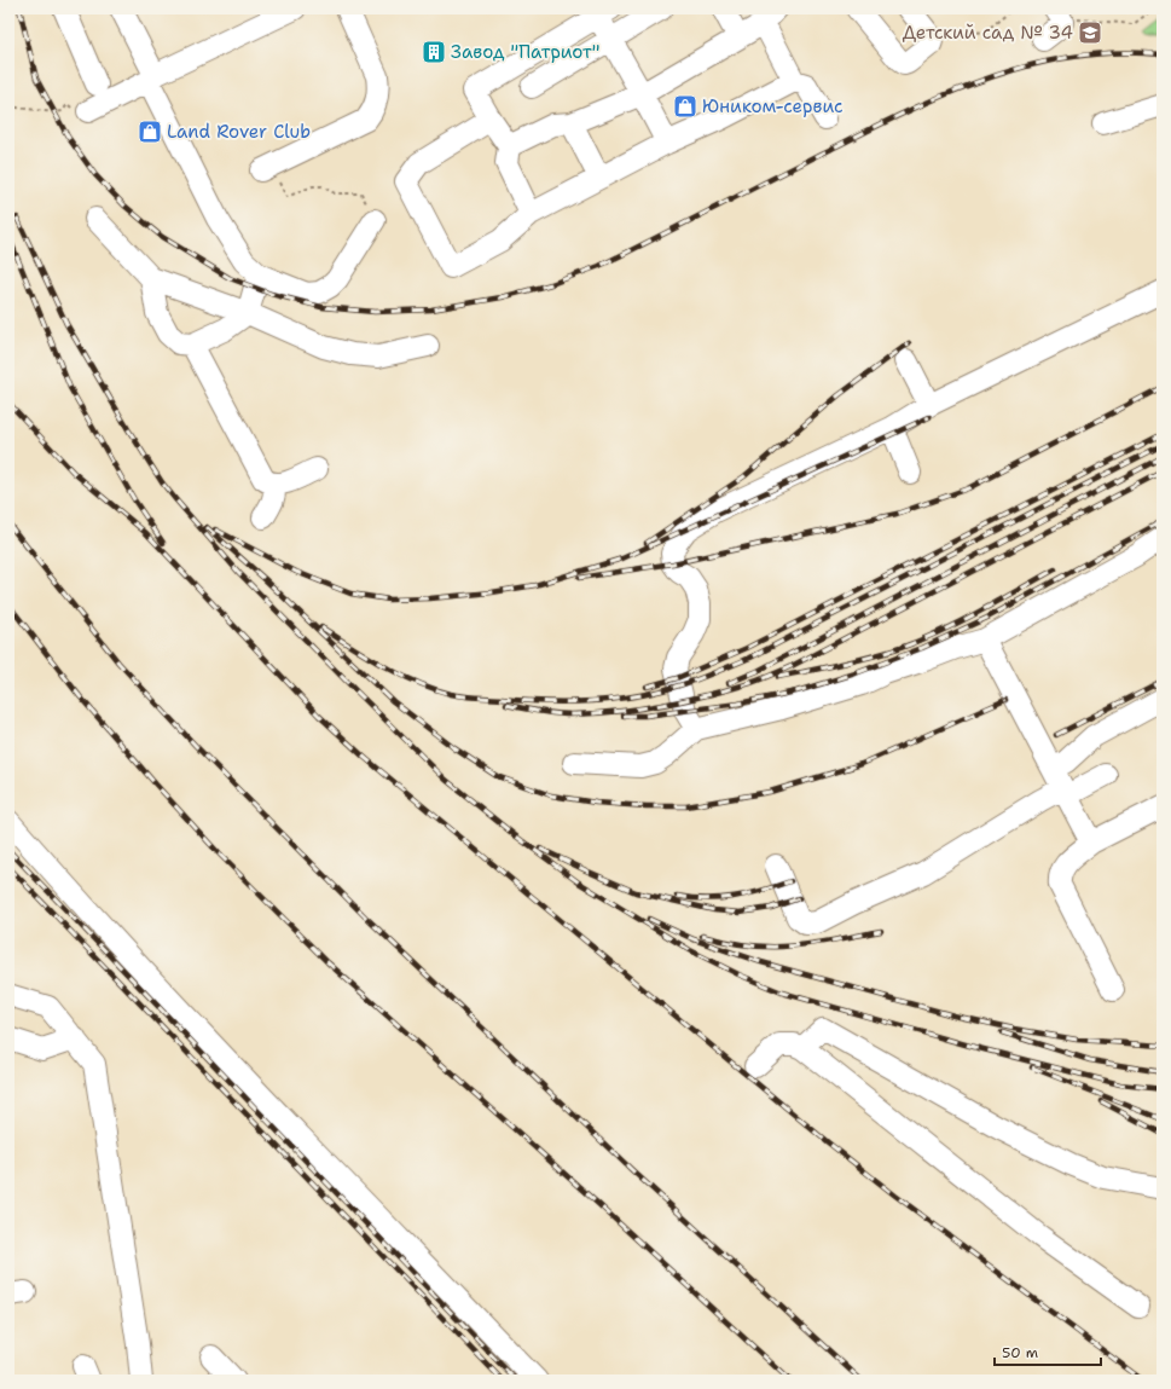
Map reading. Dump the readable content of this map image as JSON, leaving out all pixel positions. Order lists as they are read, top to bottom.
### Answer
{
  "places": {
    "school or university": ["Детский сад № 34"],
    "building": ["Завод \"Патриот\""],
    "shop": ["Юником-сервис", "Land Rover Club"]
  },
  "scale_bar": "50 m"
}
